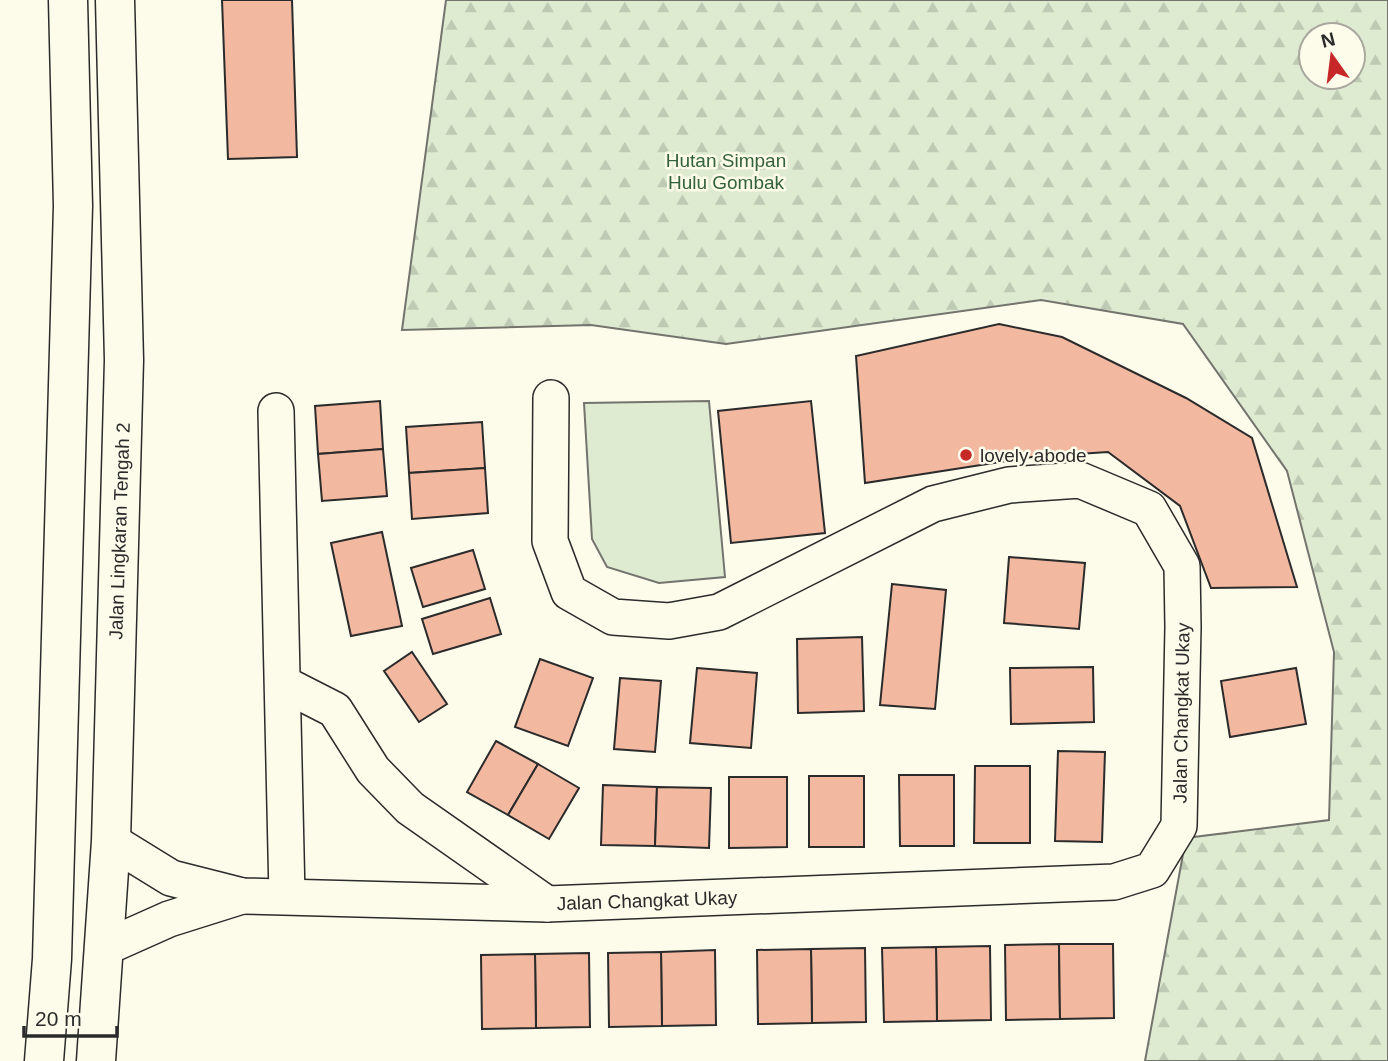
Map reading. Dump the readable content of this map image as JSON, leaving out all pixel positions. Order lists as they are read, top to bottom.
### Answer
{
  "streets": {
    "highway": ["Jalan Lingkaran Tengah 2"],
    "street": ["Jalan Changkat Ukay"]
  },
  "crossings": [
    ["Jalan Lingkaran Tengah 2", "Jalan Changkat Ukay"]
  ],
  "parks": ["Hutan Simpan Hulu Gombak"],
  "places": ["lovely abode"],
  "scale_bar": "20 m",
  "north": "top"
}
